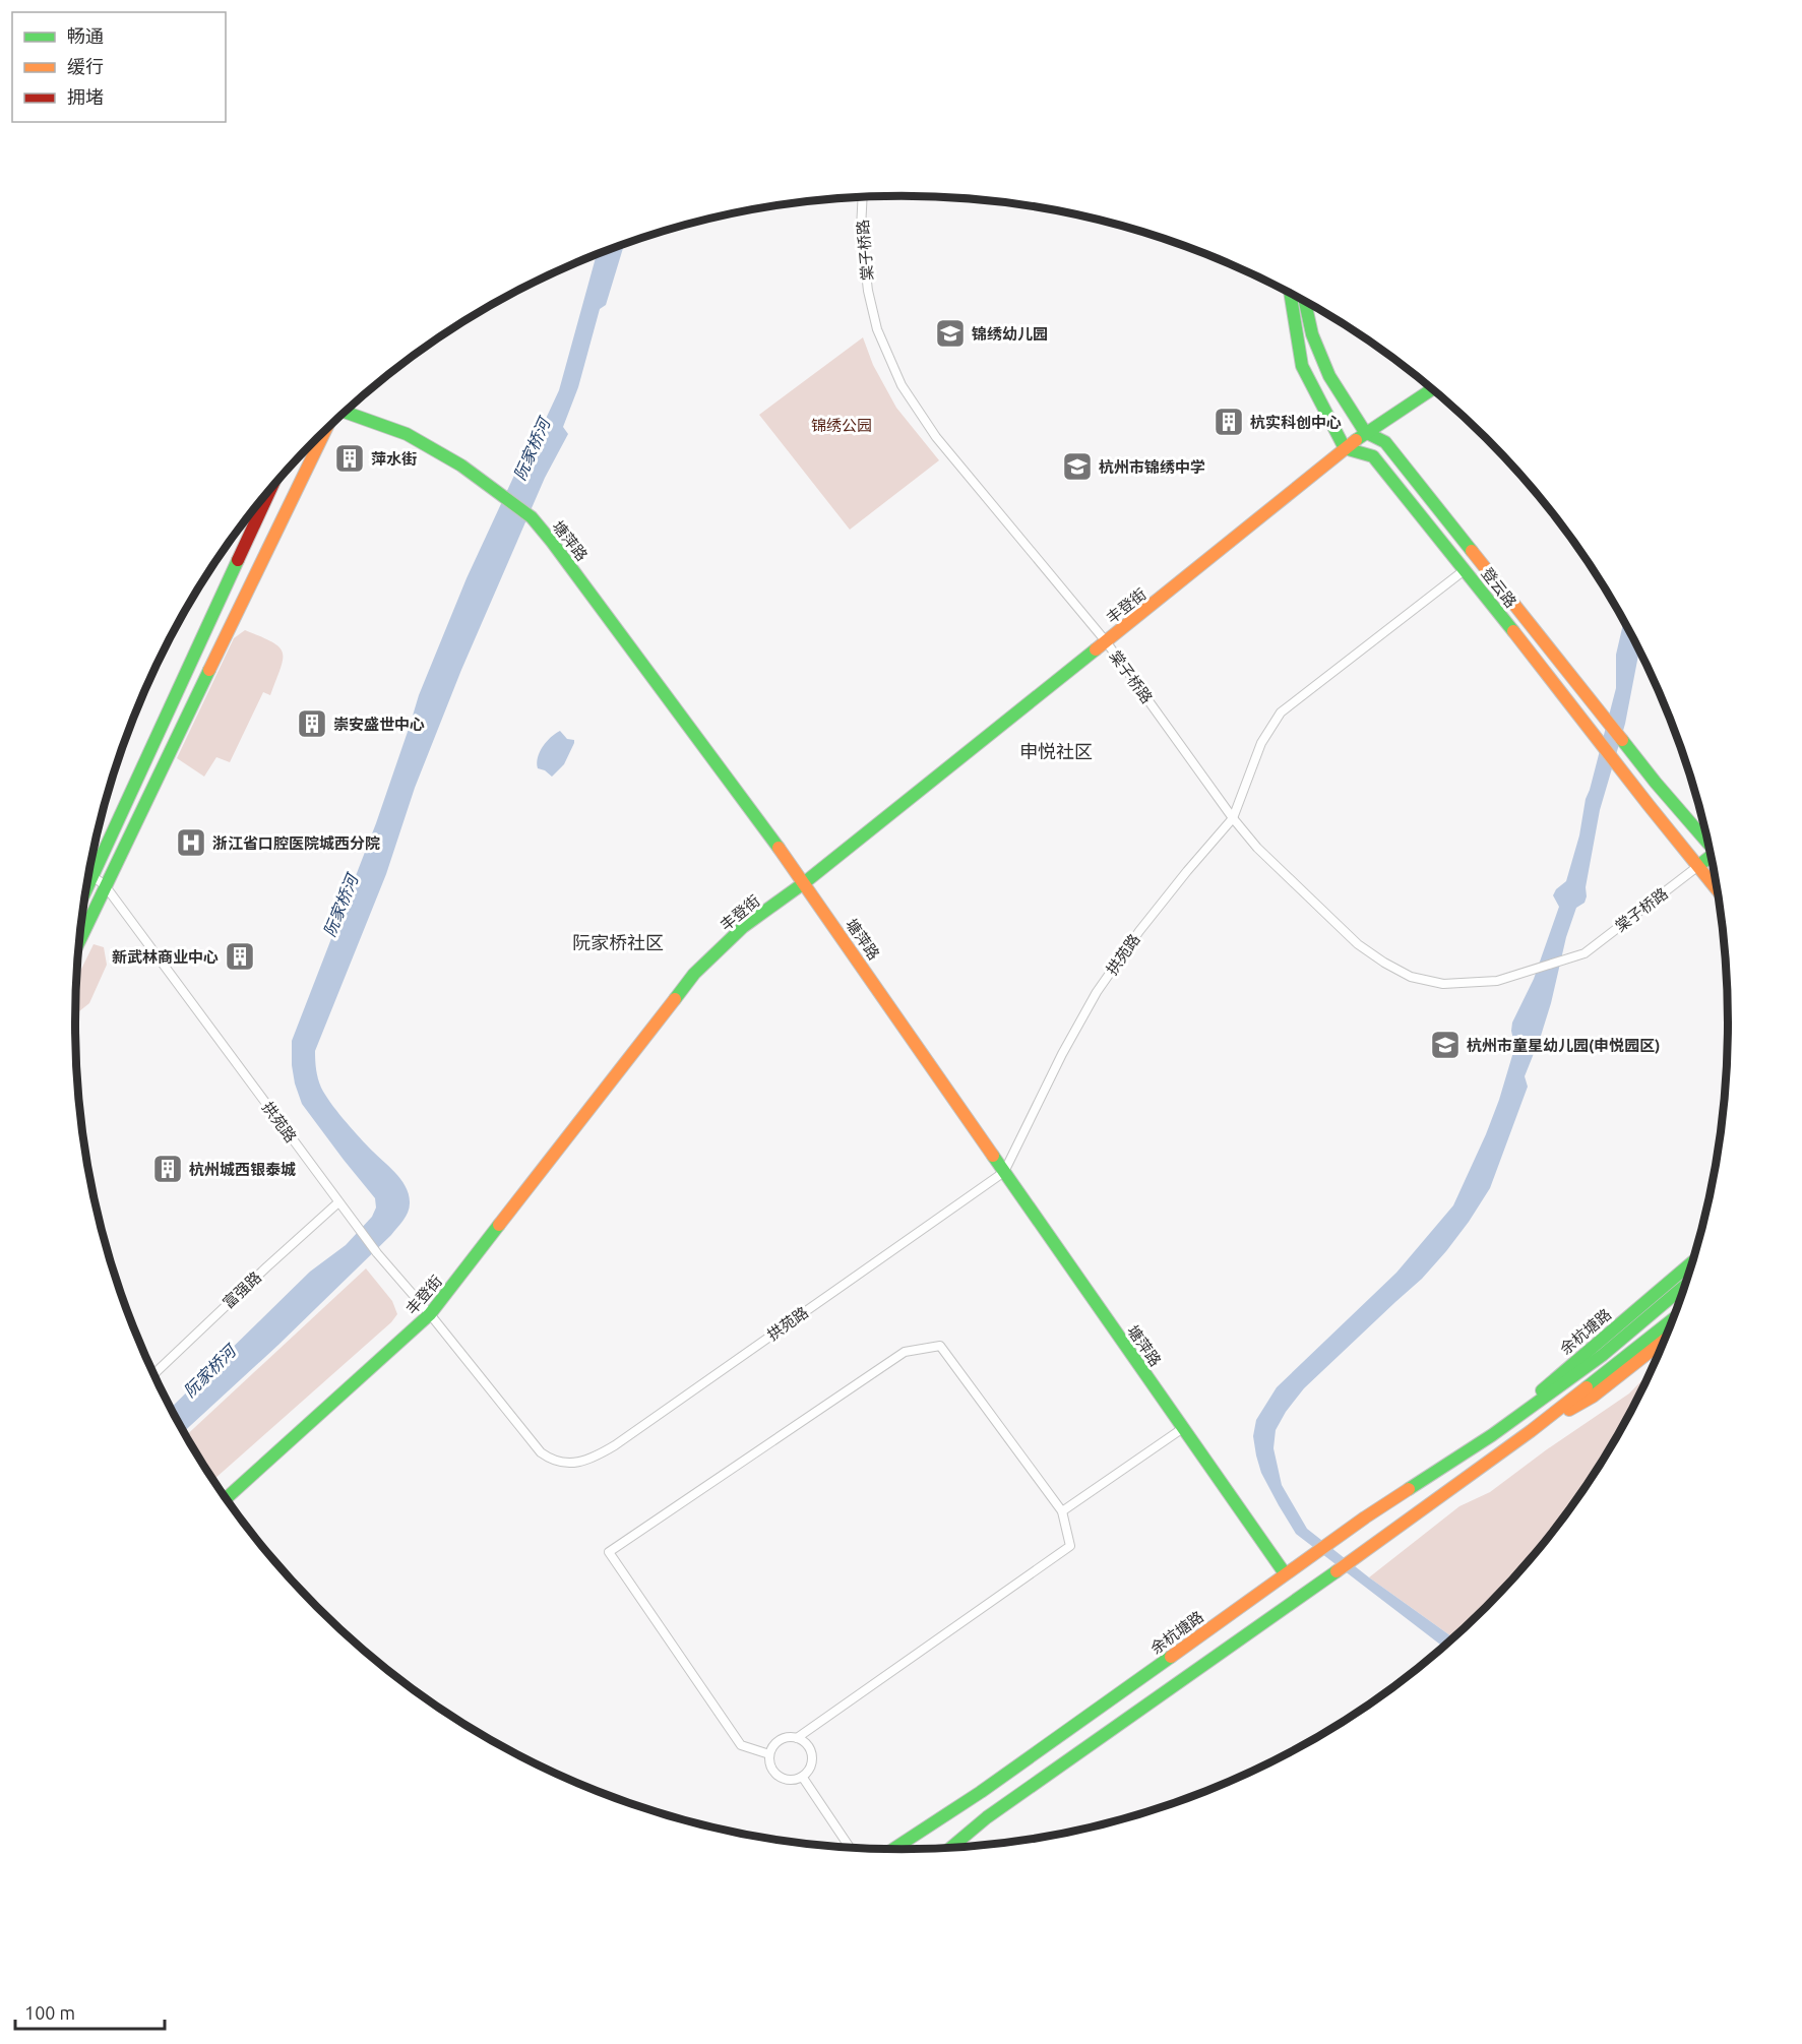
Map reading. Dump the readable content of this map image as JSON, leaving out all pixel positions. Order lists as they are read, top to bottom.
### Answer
{
  "streets": {
    "main road": [
      "塘萍路",
      "登云路",
      "丰登街",
      "余杭塘路"
    ],
    "street": ["棠子桥路", "拱苑路", "富强路"]
  },
  "crossings": [
    ["棠子桥路", "登云路"],
    ["棠子桥路", "丰登街"],
    ["棠子桥路", "拱苑路"],
    ["塘萍路", "丰登街"],
    ["塘萍路", "拱苑路"],
    ["塘萍路", "余杭塘路"],
    ["登云路", "丰登街"],
    ["登云路", "拱苑路"],
    ["丰登街", "拱苑路"],
    ["拱苑路", "富强路"]
  ],
  "districts": ["申悦社区", "阮家桥社区"],
  "water": ["阮家桥河"],
  "parks": ["锦绣公园"],
  "places": {
    "school or university": ["锦绣幼儿园", "杭州市锦绣中学", "杭州市童星幼儿园(申悦园区)"],
    "building": [
      "杭实科创中心",
      "萍水街",
      "崇安盛世中心",
      "新武林商业中心",
      "杭州城西银泰城"
    ],
    "hospital": ["浙江省口腔医院城西分院"]
  },
  "legend": ["畅通", "缓行", "拥堵"],
  "scale_bar": "100 m"
}
